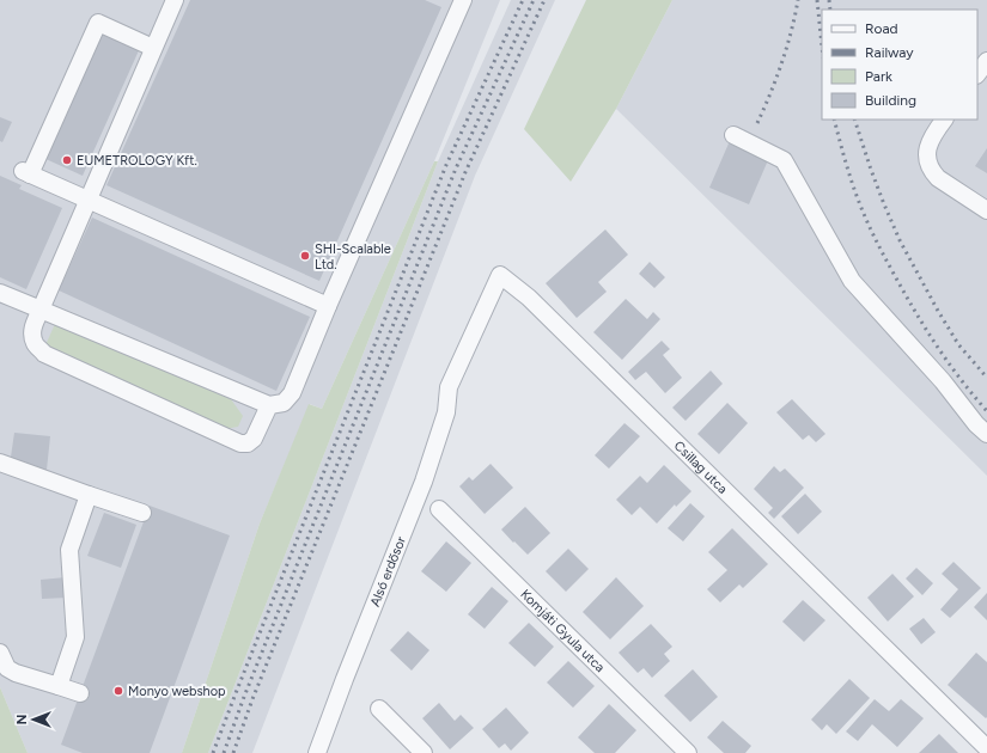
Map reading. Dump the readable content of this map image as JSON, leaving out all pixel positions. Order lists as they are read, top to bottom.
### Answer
{
  "streets": {
    "street": ["Csillag utca", "Alsó erdősor", "Komjáti Gyula utca"]
  },
  "crossings": [
    ["Csillag utca", "Alsó erdősor"]
  ],
  "places": ["EUMETROLOGY Kft.", "SHI-Scalable Ltd.", "Monyo webshop"],
  "legend": [
    "Road",
    "Railway",
    "Park",
    "Building"
  ],
  "north": "left"
}
